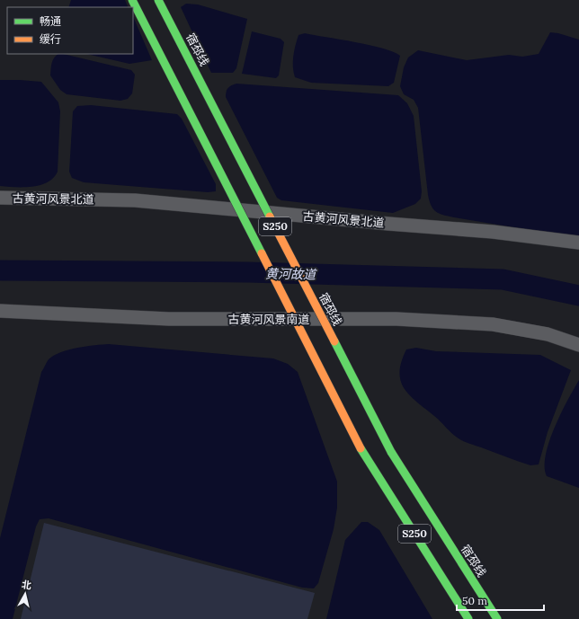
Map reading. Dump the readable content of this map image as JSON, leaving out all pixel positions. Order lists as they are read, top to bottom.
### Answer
{
  "streets": {
    "main road": ["宿邳线", "S250"],
    "street": ["古黄河风景北道", "古黄河风景南道"]
  },
  "water": ["黄河故道"],
  "legend": ["畅通", "缓行"],
  "scale_bar": "50 m",
  "north": "top"
}
